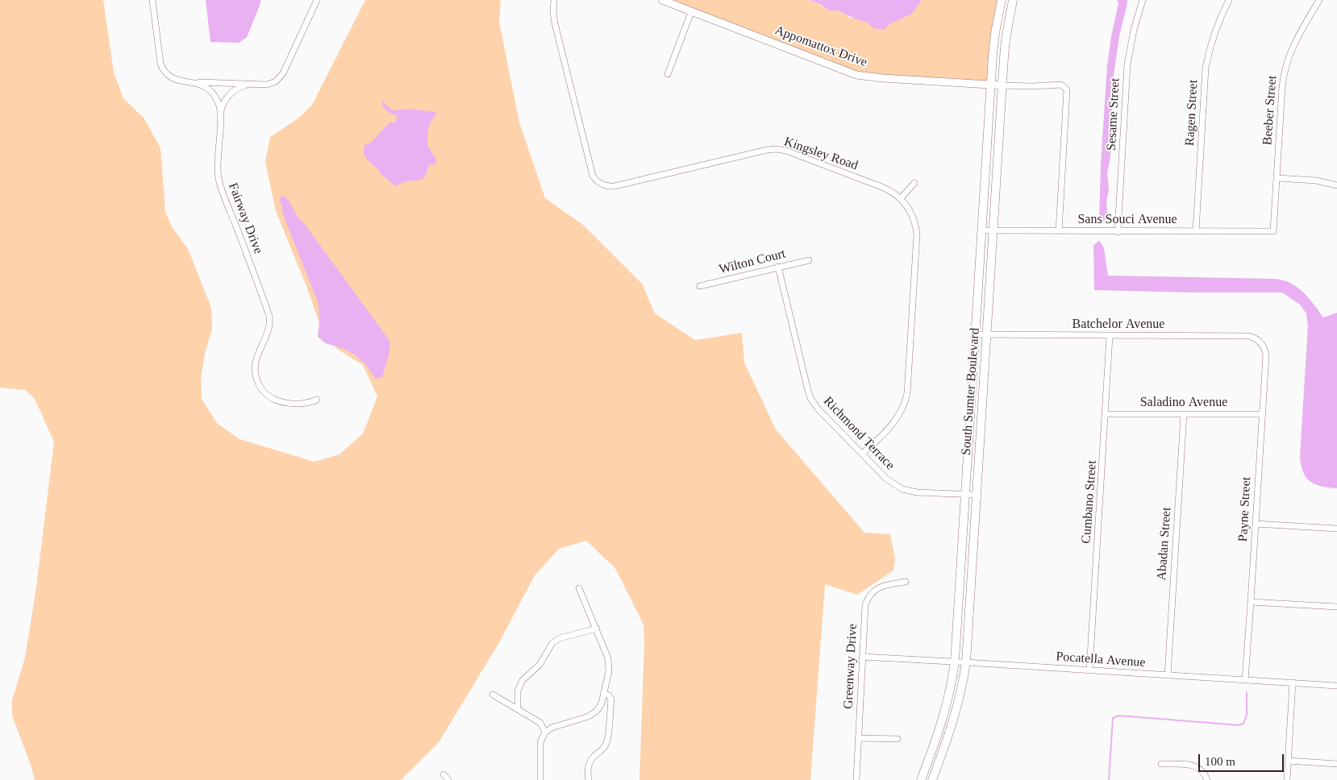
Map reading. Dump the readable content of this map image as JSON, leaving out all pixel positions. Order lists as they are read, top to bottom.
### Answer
{
  "streets": {
    "main road": ["South Sumter Boulevard"],
    "street": [
      "Appomattox Drive",
      "Beeber Street",
      "Ragen Street",
      "Sesame Street",
      "Kingsley Road",
      "Fairway Drive",
      "Sans Souci Avenue",
      "Wilton Court",
      "Batchelor Avenue",
      "Saladino Avenue",
      "Richmond Terrace",
      "Cumbano Street",
      "Payne Street",
      "Abadan Street",
      "Pocatella Avenue",
      "Greenway Drive"
    ]
  },
  "crossings": [
    ["Appomattox Drive", "South Sumter Boulevard"],
    ["Beeber Street", "Sans Souci Avenue"],
    ["Ragen Street", "Sans Souci Avenue"],
    ["Sesame Street", "Sans Souci Avenue"],
    ["Kingsley Road", "Richmond Terrace"],
    ["Sans Souci Avenue", "South Sumter Boulevard"],
    ["Wilton Court", "Richmond Terrace"],
    ["Batchelor Avenue", "South Sumter Boulevard"],
    ["Batchelor Avenue", "Cumbano Street"],
    ["Batchelor Avenue", "Payne Street"],
    ["South Sumter Boulevard", "Richmond Terrace"],
    ["South Sumter Boulevard", "Pocatella Avenue"],
    ["Saladino Avenue", "Cumbano Street"],
    ["Saladino Avenue", "Payne Street"],
    ["Saladino Avenue", "Abadan Street"],
    ["Cumbano Street", "Pocatella Avenue"],
    ["Payne Street", "Pocatella Avenue"],
    ["Abadan Street", "Pocatella Avenue"],
    ["Pocatella Avenue", "Greenway Drive"]
  ],
  "scale_bar": "100 m"
}
